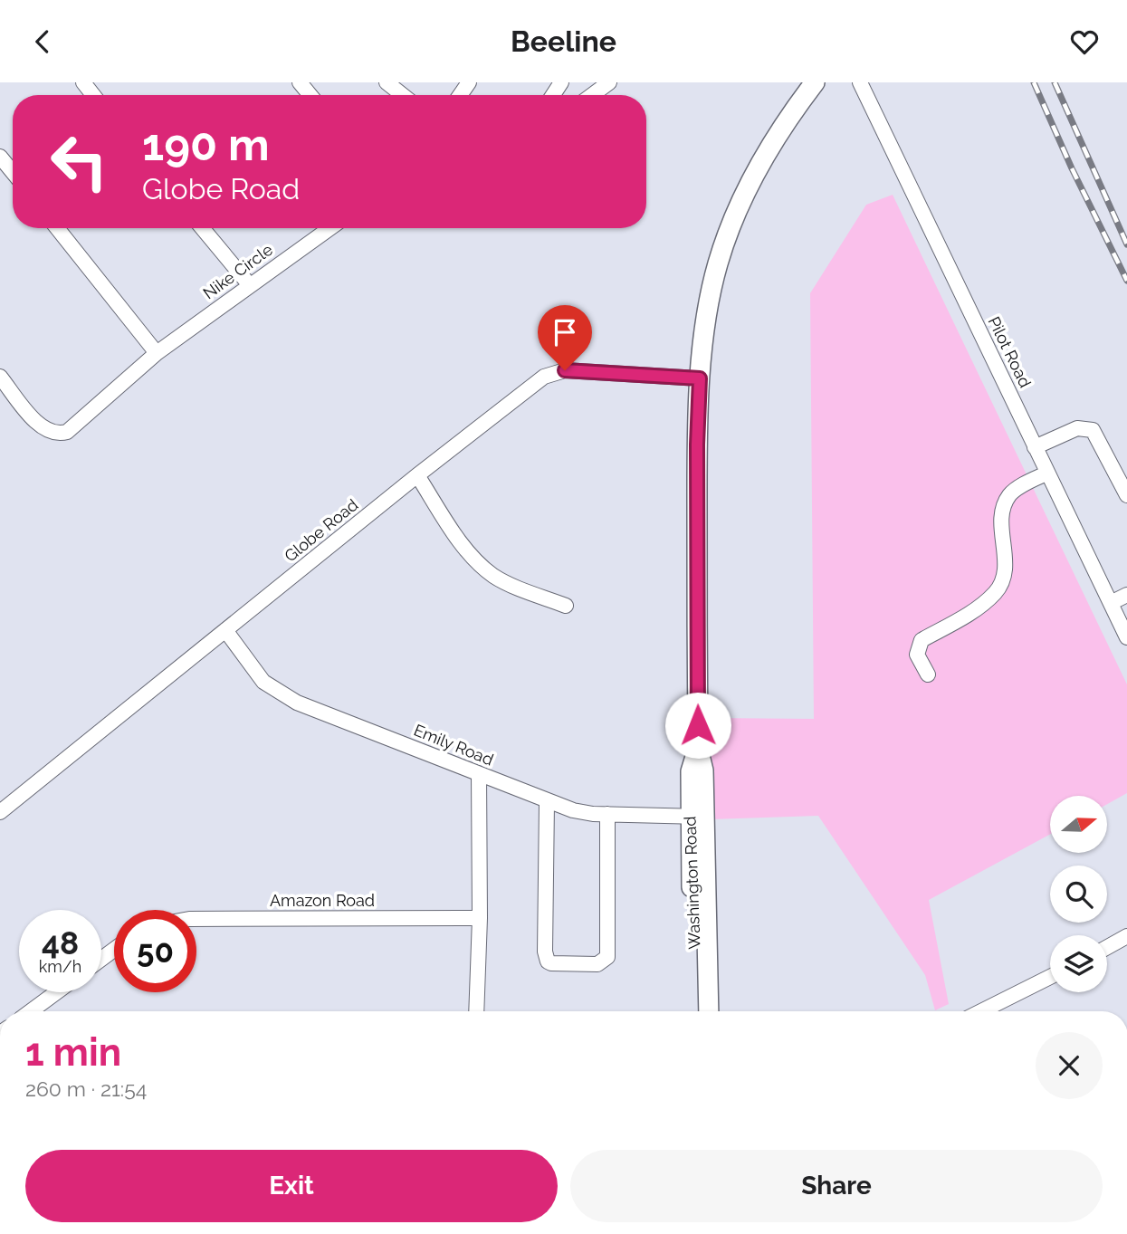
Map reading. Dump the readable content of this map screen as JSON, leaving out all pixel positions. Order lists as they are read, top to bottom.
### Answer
{
  "streets": {
    "main road": ["Washington Road"],
    "street": [
      "Nike Circle",
      "Pilot Road",
      "Globe Road",
      "Emily Road",
      "Amazon Road"
    ]
  },
  "crossings": [
    ["Globe Road", "Emily Road"],
    ["Globe Road", "Washington Road"],
    ["Emily Road", "Washington Road"]
  ],
  "north": "right",
  "page": {
    "header": "Beeline",
    "turn": ["190 m", "Globe Road"],
    "speed": "48 km/h",
    "limit": "50",
    "heading": ["1 min", "260 m · 21:54"],
    "buttons": ["Exit", "Share"]
  }
}
